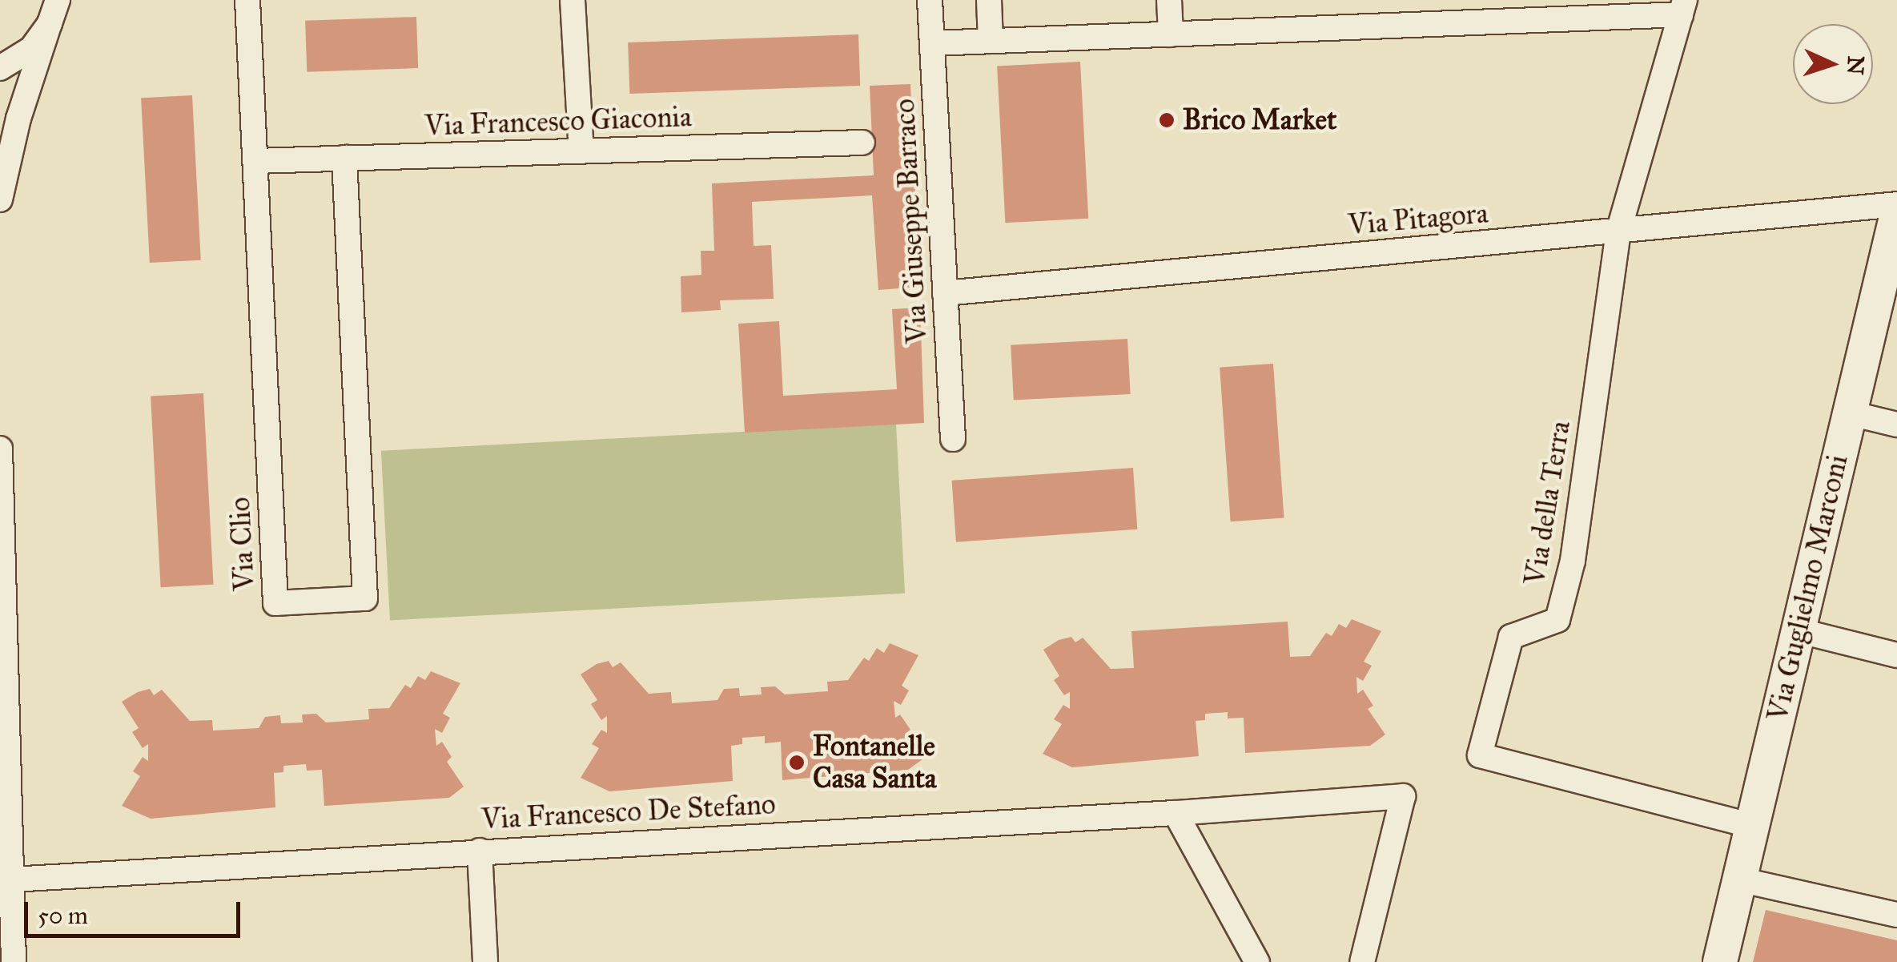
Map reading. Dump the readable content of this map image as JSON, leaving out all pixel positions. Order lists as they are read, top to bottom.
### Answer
{
  "streets": {
    "main road": ["Via Guglielmo Marconi"],
    "street": [
      "Via Francesco Giaconia",
      "Via Pitagora",
      "Via Giuseppe Barraco",
      "Via della Terra",
      "Via Clio",
      "Via Francesco De Stefano"
    ]
  },
  "crossings": [
    ["Via Francesco Giaconia", "Via Clio"],
    ["Via Pitagora", "Via Giuseppe Barraco"],
    ["Via Pitagora", "Via della Terra"],
    ["Via della Terra", "Via Guglielmo Marconi"]
  ],
  "places": ["Brico Market", "Fontanelle Casa Santa"],
  "scale_bar": "50 m",
  "north": "right"
}
